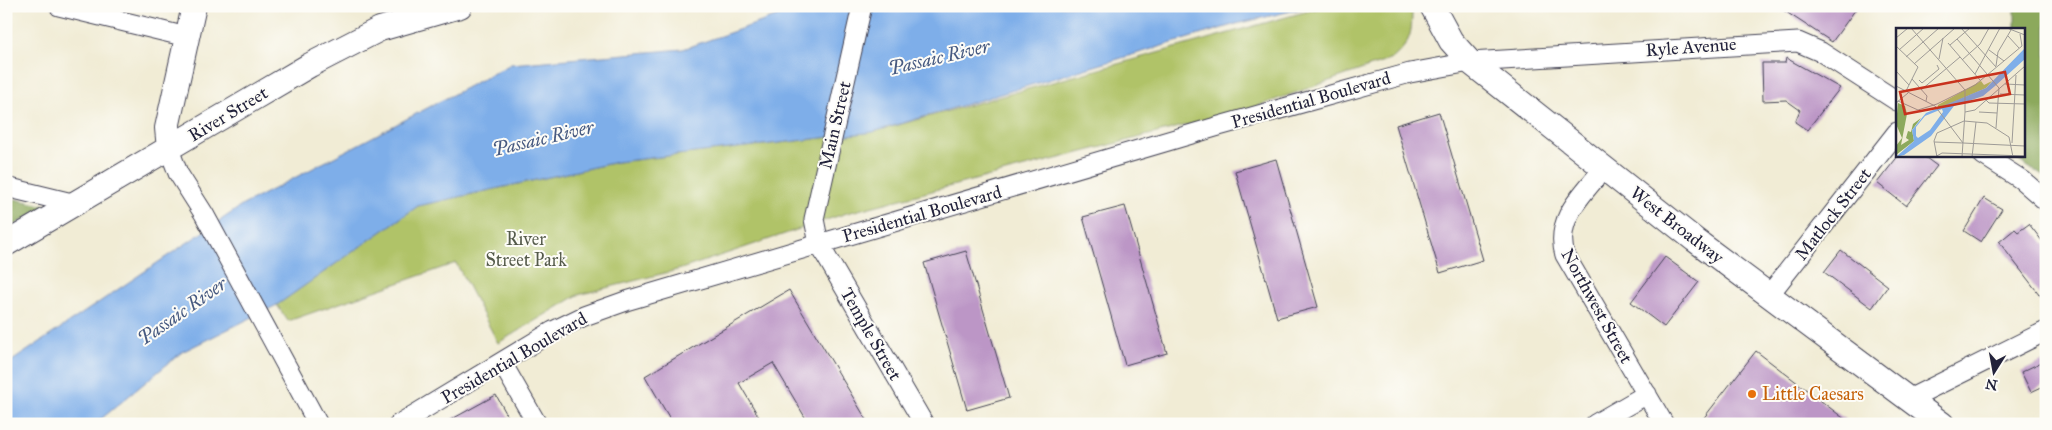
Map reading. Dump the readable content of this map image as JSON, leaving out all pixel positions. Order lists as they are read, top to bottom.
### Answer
{
  "streets": {
    "main road": ["River Street", "West Broadway"],
    "street": [
      "Ryle Avenue",
      "Presidential Boulevard",
      "Main Street",
      "Matlock Street",
      "Northwest Street",
      "Temple Street"
    ]
  },
  "crossings": [
    ["Ryle Avenue", "Presidential Boulevard"],
    ["Ryle Avenue", "West Broadway"],
    ["Presidential Boulevard", "Main Street"],
    ["Presidential Boulevard", "West Broadway"],
    ["Presidential Boulevard", "Temple Street"],
    ["Main Street", "Temple Street"],
    ["Matlock Street", "West Broadway"],
    ["West Broadway", "Northwest Street"]
  ],
  "water": ["Passaic River"],
  "parks": ["River Street Park"],
  "places": ["Little Caesars"],
  "north": "bottom"
}
